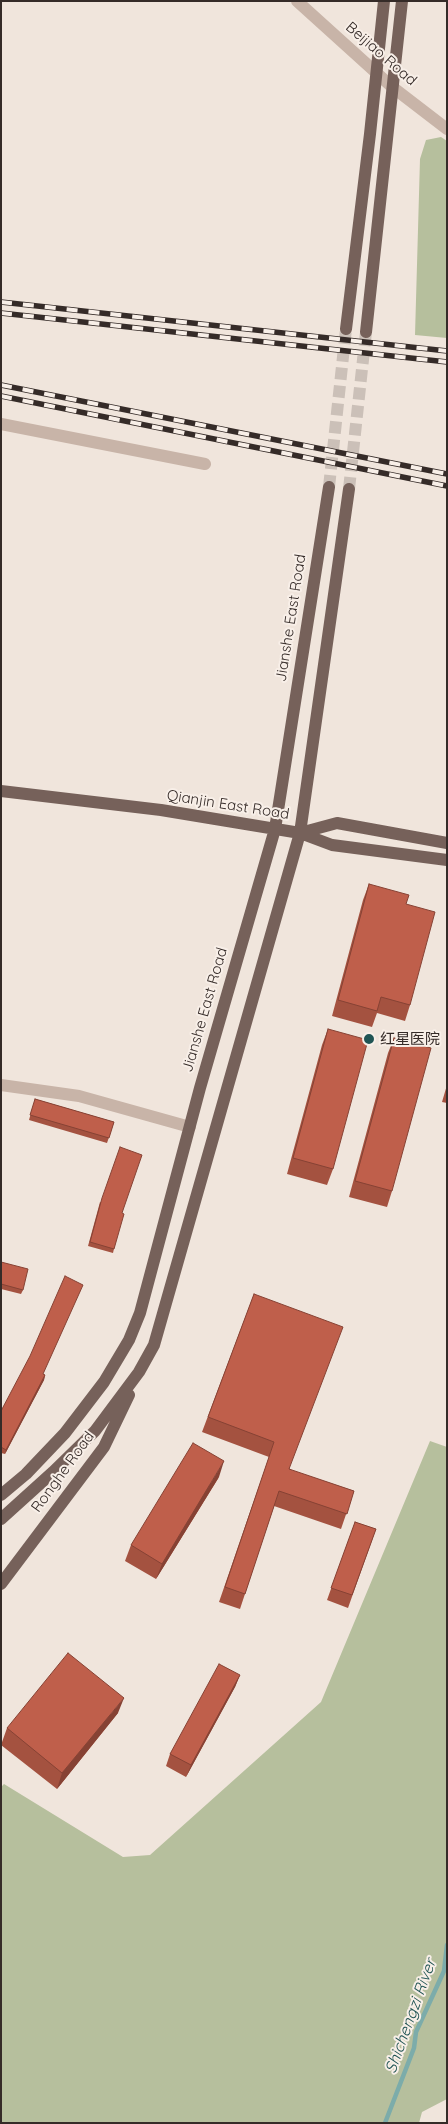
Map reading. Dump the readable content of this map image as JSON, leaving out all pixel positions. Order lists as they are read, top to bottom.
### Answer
{
  "streets": {
    "main road": ["Jianshe East Road", "Qianjin East Road", "Ronghe Road"],
    "street": ["Beijiao Road"]
  },
  "crossings": [
    ["Jianshe East Road", "Qianjin East Road"]
  ],
  "water": ["Shichengzi River"],
  "places": ["红星医院"]
}
